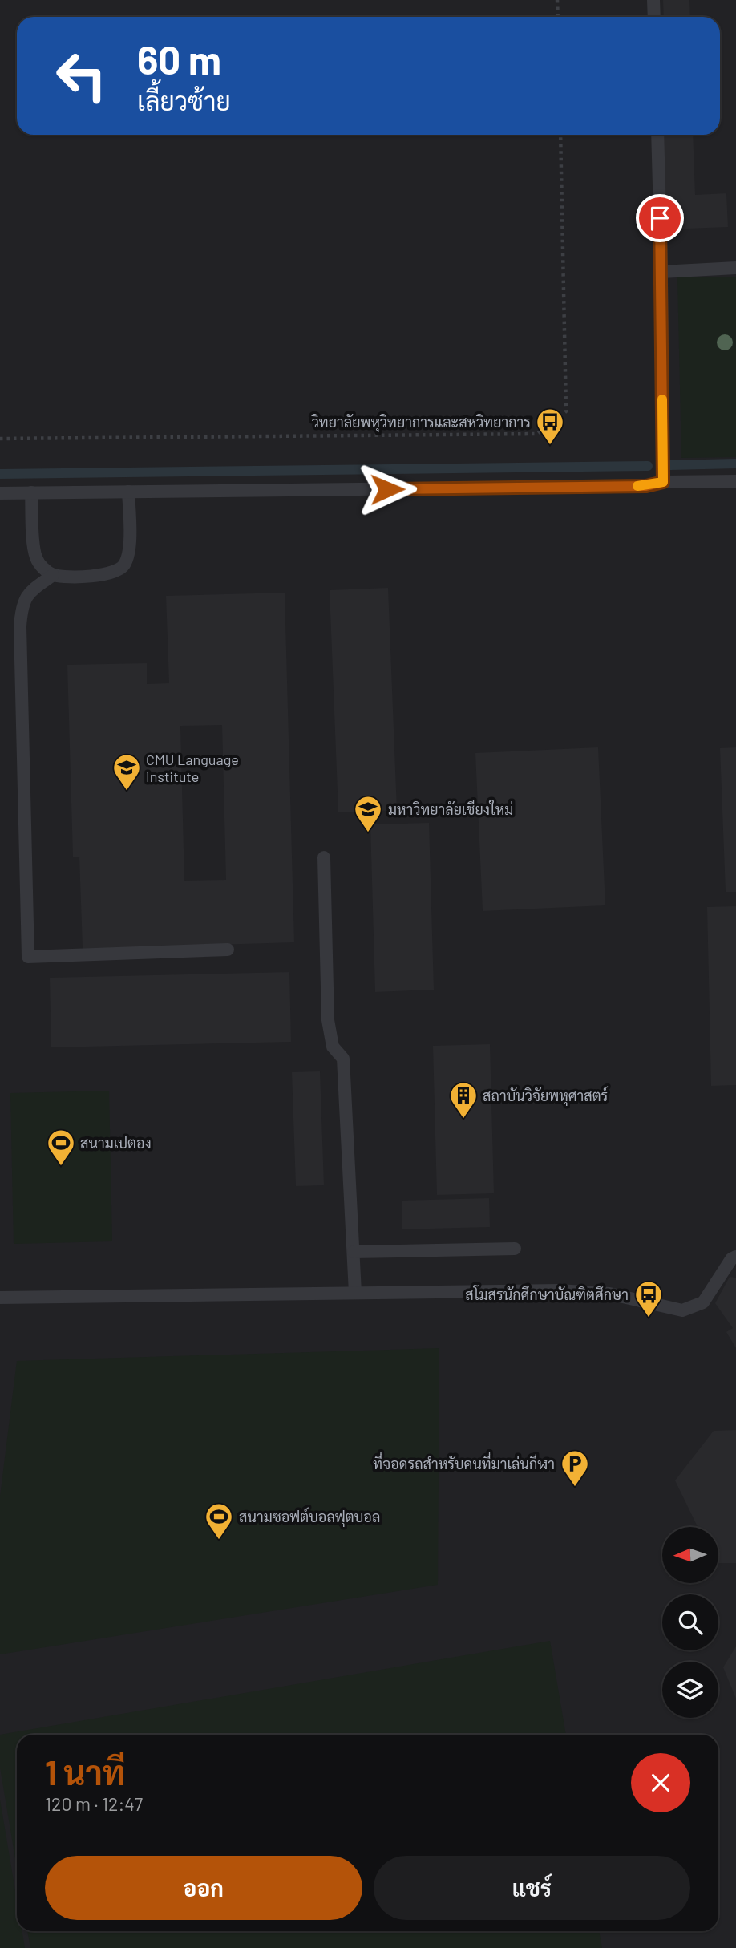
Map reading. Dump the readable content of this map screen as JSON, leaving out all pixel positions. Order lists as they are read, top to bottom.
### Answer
{
  "places": {
    "bus stop": ["วิทยาลัยพหุวิทยาการและสหวิทยาการ", "สโมสรนักศึกษาบัณฑิตศึกษา"],
    "school or university": ["CMU Language Institute", "มหาวิทยาลัยเชียงใหม่"],
    "building": ["สถาบันวิจัยพหุศาสตร์"],
    "sports": ["สนามเปตอง", "สนามซอฟต์บอลฟุตบอล"],
    "parking": ["ที่จอดรถสำหรับคนที่มาเล่นกีฬา"]
  },
  "north": "left",
  "page": {
    "turn": ["60 m", "เลี้ยวซ้าย"],
    "heading": ["1 นาที", "120 m · 12:47"],
    "buttons": ["ออก", "แชร์"]
  }
}
